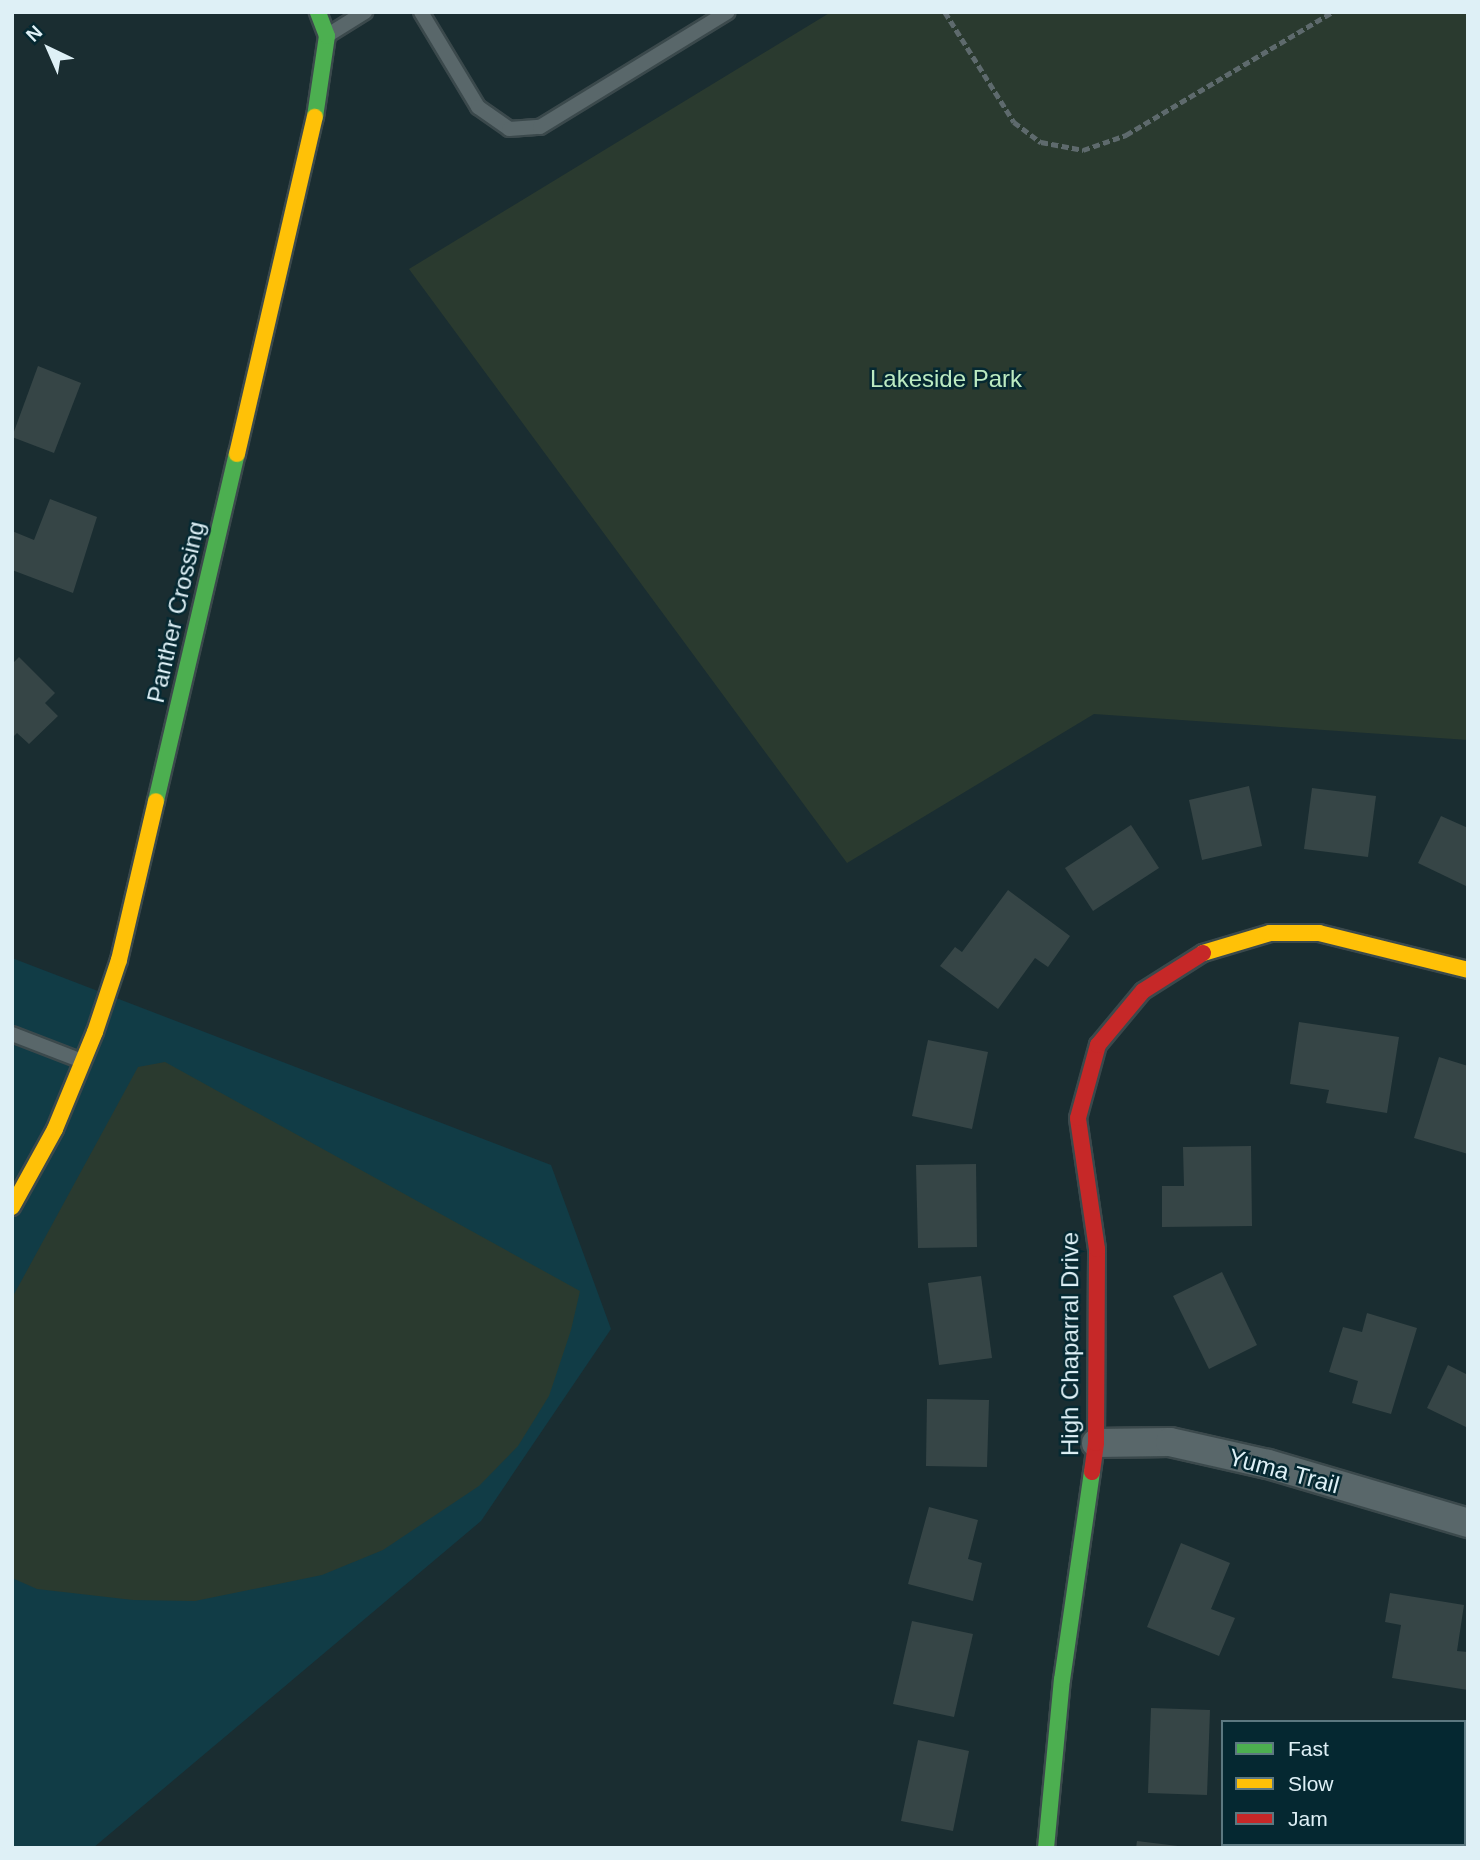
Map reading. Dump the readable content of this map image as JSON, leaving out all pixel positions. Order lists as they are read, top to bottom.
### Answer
{
  "streets": {
    "street": ["Panther Crossing", "High Chaparral Drive", "Yuma Trail"]
  },
  "crossings": [
    ["High Chaparral Drive", "Yuma Trail"]
  ],
  "parks": ["Lakeside Park"],
  "legend": ["Fast", "Slow", "Jam"],
  "north": "top left"
}
